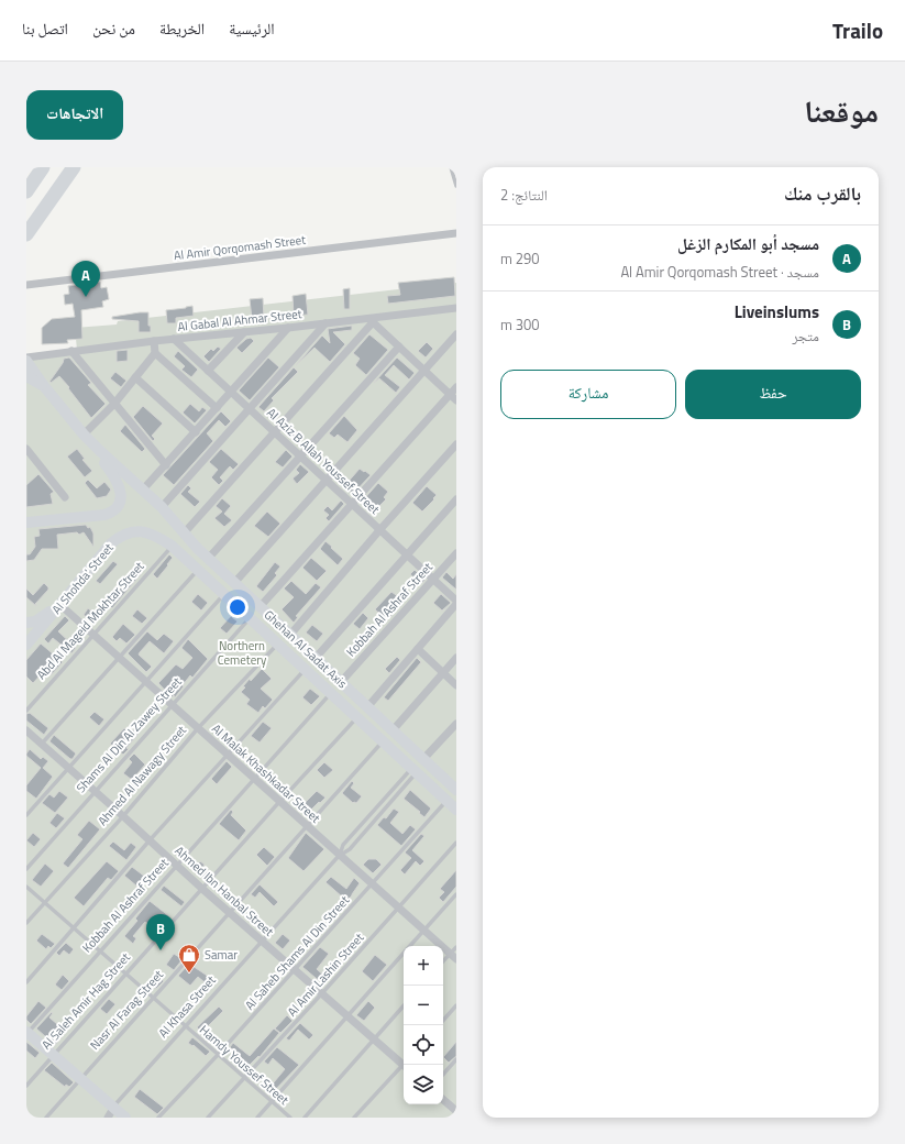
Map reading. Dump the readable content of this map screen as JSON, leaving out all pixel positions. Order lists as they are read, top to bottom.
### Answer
{
  "streets": {
    "main road": ["Al Shohda' Street", "Ghehan Al Sadat Axis"],
    "street": [
      "Al Amir Qorqomash Street",
      "Al Gabal Al Ahmar Street",
      "Al Aziz B Allah Youssef Street",
      "Kobbah Al Ashraf Street",
      "Al Malak Khashkadar Street",
      "Ahmed Ibn Hanbal Street",
      "Al Khasa Street"
    ],
    "lane": [
      "Abd Al Mageid Mokhtar Street",
      "Shams Al Din Al Zawey Street",
      "Ahmed Al Nawagy Street",
      "Al Saheb Shams Al Din Street",
      "Al Amir Lashin Street",
      "Al Saleh Amir Hag Street",
      "Nasr Al Farag Street",
      "Hamdy Youssef Street"
    ]
  },
  "crossings": [
    ["Al Gabal Al Ahmar Street", "Al Aziz B Allah Youssef Street"],
    ["Al Aziz B Allah Youssef Street", "Kobbah Al Ashraf Street"],
    ["Al Shohda' Street", "Abd Al Mageid Mokhtar Street"],
    ["Al Shohda' Street", "Ghehan Al Sadat Axis"],
    ["Al Shohda' Street", "Al Malak Khashkadar Street"],
    ["Kobbah Al Ashraf Street", "Ghehan Al Sadat Axis"],
    ["Kobbah Al Ashraf Street", "Al Malak Khashkadar Street"],
    ["Kobbah Al Ashraf Street", "Ahmed Ibn Hanbal Street"],
    ["Kobbah Al Ashraf Street", "Hamdy Youssef Street"],
    ["Abd Al Mageid Mokhtar Street", "Ghehan Al Sadat Axis"],
    ["Abd Al Mageid Mokhtar Street", "Al Malak Khashkadar Street"],
    ["Ghehan Al Sadat Axis", "Shams Al Din Al Zawey Street"],
    ["Ghehan Al Sadat Axis", "Ahmed Al Nawagy Street"],
    ["Ghehan Al Sadat Axis", "Al Saheb Shams Al Din Street"],
    ["Ghehan Al Sadat Axis", "Al Saleh Amir Hag Street"],
    ["Ghehan Al Sadat Axis", "Al Khasa Street"],
    ["Ghehan Al Sadat Axis", "Nasr Al Farag Street"],
    ["Shams Al Din Al Zawey Street", "Al Malak Khashkadar Street"],
    ["Shams Al Din Al Zawey Street", "Ahmed Ibn Hanbal Street"],
    ["Al Malak Khashkadar Street", "Ahmed Al Nawagy Street"],
    ["Al Malak Khashkadar Street", "Al Saheb Shams Al Din Street"],
    ["Al Malak Khashkadar Street", "Al Amir Lashin Street"],
    ["Al Malak Khashkadar Street", "Al Saleh Amir Hag Street"],
    ["Al Malak Khashkadar Street", "Al Khasa Street"],
    ["Al Malak Khashkadar Street", "Nasr Al Farag Street"],
    ["Ahmed Al Nawagy Street", "Ahmed Ibn Hanbal Street"],
    ["Ahmed Al Nawagy Street", "Hamdy Youssef Street"],
    ["Ahmed Ibn Hanbal Street", "Al Saheb Shams Al Din Street"],
    ["Ahmed Ibn Hanbal Street", "Al Amir Lashin Street"],
    ["Ahmed Ibn Hanbal Street", "Al Saleh Amir Hag Street"],
    ["Ahmed Ibn Hanbal Street", "Al Khasa Street"],
    ["Ahmed Ibn Hanbal Street", "Nasr Al Farag Street"],
    ["Al Saheb Shams Al Din Street", "Hamdy Youssef Street"],
    ["Al Amir Lashin Street", "Hamdy Youssef Street"],
    ["Al Saleh Amir Hag Street", "Hamdy Youssef Street"],
    ["Al Khasa Street", "Hamdy Youssef Street"],
    ["Nasr Al Farag Street", "Hamdy Youssef Street"]
  ],
  "parks": ["Northern Cemetery"],
  "places": {
    "shop": ["Samar"]
  },
  "page": {
    "header": "Trailo",
    "nav": [
      "الرئيسية",
      "الخريطة",
      "من نحن",
      "اتصل بنا"
    ],
    "title": "موقعنا",
    "buttons": [
      "الاتجاهات",
      ["حفظ", "مشاركة"]
    ],
    "heading": ["بالقرب منك", "النتائج: 2"],
    "list": [
      {
        "mark": "A",
        "name": "مسجد أبو المكارم الزغل",
        "note": "مسجد · Al Amir Qorqomash Street",
        "value": "290 m"
      },
      {
        "mark": "B",
        "name": "Liveinslums",
        "note": "متجر",
        "value": "300 m"
      }
    ],
    "pins": ["A", "B"],
    "map_buttons": ["+", "−"]
  }
}
